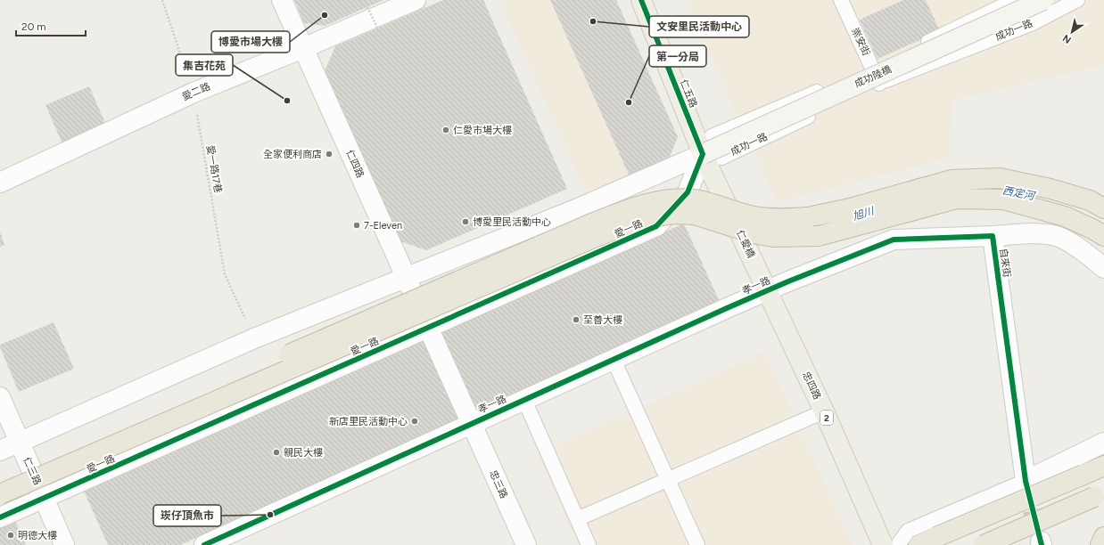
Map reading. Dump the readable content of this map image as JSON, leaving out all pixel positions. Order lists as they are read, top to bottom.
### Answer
{
  "streets": {
    "main road": [
      "仁五路",
      "仁愛橋",
      "忠四路",
      "2"
    ],
    "street": [
      "成功陸橋",
      "愛二路",
      "仁四路",
      "愛一路",
      "自來街",
      "孝一路",
      "仁三路",
      "忠三路"
    ],
    "lane": ["成功一路", "崇安街"],
    "path": ["愛一路17巷"]
  },
  "crossings": [
    ["成功一路", "崇安街"],
    ["成功一路", "成功陸橋"],
    ["成功一路", "仁五路"],
    ["成功一路", "愛一路"],
    ["成功一路", "仁愛橋"],
    ["成功陸橋", "仁五路"],
    ["成功陸橋", "愛一路"],
    ["成功陸橋", "仁愛橋"],
    ["愛二路", "仁四路"],
    ["愛二路", "愛一路17巷"],
    ["仁五路", "愛一路"],
    ["仁五路", "仁愛橋"],
    ["仁四路", "愛一路"],
    ["仁四路", "忠三路"],
    ["愛一路", "仁愛橋"],
    ["愛一路", "仁三路"],
    ["愛一路", "忠三路"],
    ["仁愛橋", "孝一路"],
    ["仁愛橋", "忠四路"],
    ["自來街", "孝一路"],
    ["孝一路", "忠四路"],
    ["孝一路", "忠三路"]
  ],
  "water": ["西定河", "旭川"],
  "places": [
    "博愛市場大樓",
    "文安里民活動中心",
    "集吉花苑",
    "第一分局",
    "仁愛市場大樓",
    "全家便利商店",
    "博愛里民活動中心",
    "7-Eleven",
    "至善大樓",
    "新店里民活動中心",
    "親民大樓",
    "崁仔頂魚市",
    "明德大樓"
  ],
  "scale_bar": "20 m",
  "north": "bottom left"
}
